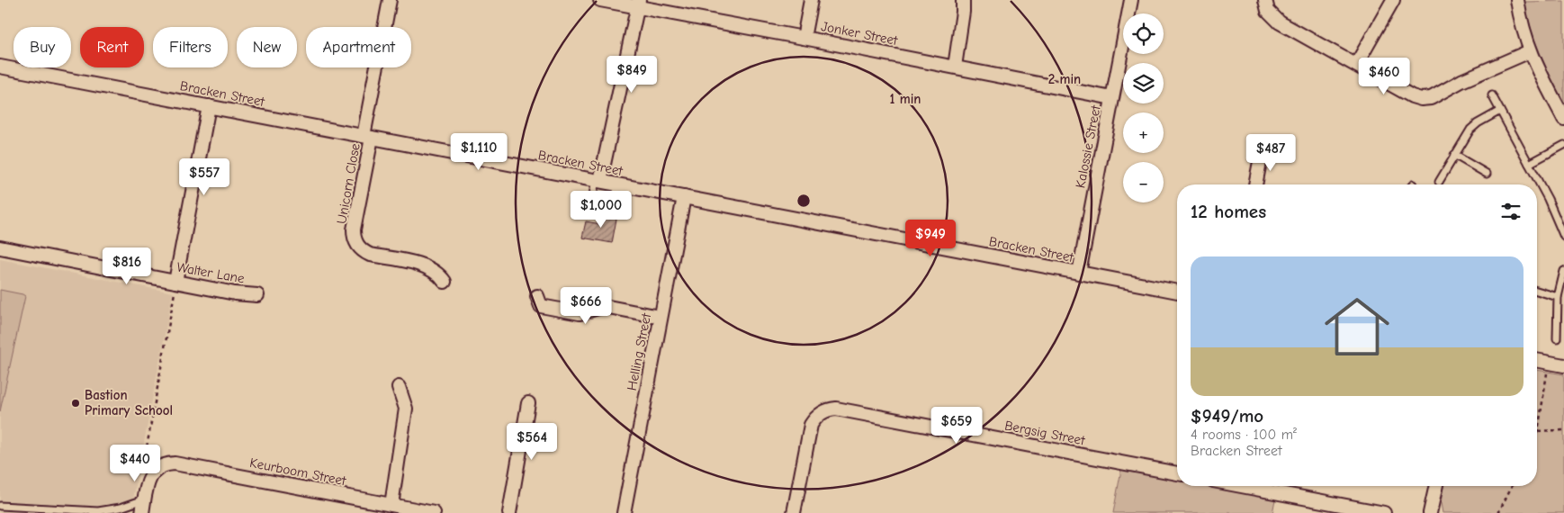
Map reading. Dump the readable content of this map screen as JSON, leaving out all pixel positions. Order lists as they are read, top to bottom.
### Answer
{
  "streets": {
    "street": [
      "Jonker Street",
      "Bracken Street",
      "Kalossie Street",
      "Unicorn Close",
      "Walter Lane",
      "Helling Street",
      "Bergsig Street",
      "Keurboom Street"
    ]
  },
  "crossings": [
    ["Jonker Street", "Kalossie Street"],
    ["Bracken Street", "Kalossie Street"],
    ["Bracken Street", "Unicorn Close"],
    ["Bracken Street", "Helling Street"]
  ],
  "places": ["Bastion Primary School"],
  "page": {
    "map_buttons": ["+", "−"],
    "chip": [
      "Buy",
      "Rent",
      "Filters",
      "New",
      "Apartment"
    ],
    "price": [
      "$849",
      "$460",
      "$1,110",
      "$487",
      "$557",
      "$1,000",
      "$949",
      "$816",
      "$666",
      "$659",
      "$564",
      "$440"
    ],
    "heading": "12 homes",
    "list": [
      {
        "name": "$949/mo",
        "note": "4 rooms · 100 m² · Bracken Street"
      }
    ]
  },
  "rings": ["2 min", "1 min"]
}
